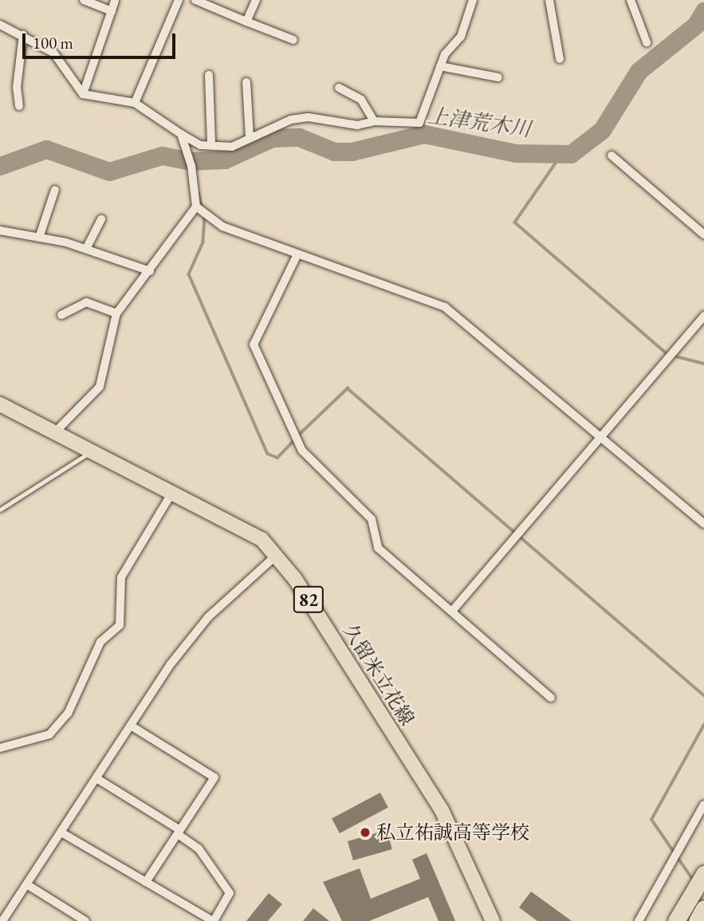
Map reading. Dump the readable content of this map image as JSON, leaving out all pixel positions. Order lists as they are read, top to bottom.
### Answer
{
  "streets": {
    "main road": ["82", "久留米立花線"]
  },
  "water": ["上津荒木川"],
  "places": ["私立祐誠高等学校"],
  "scale_bar": "100 m"
}
